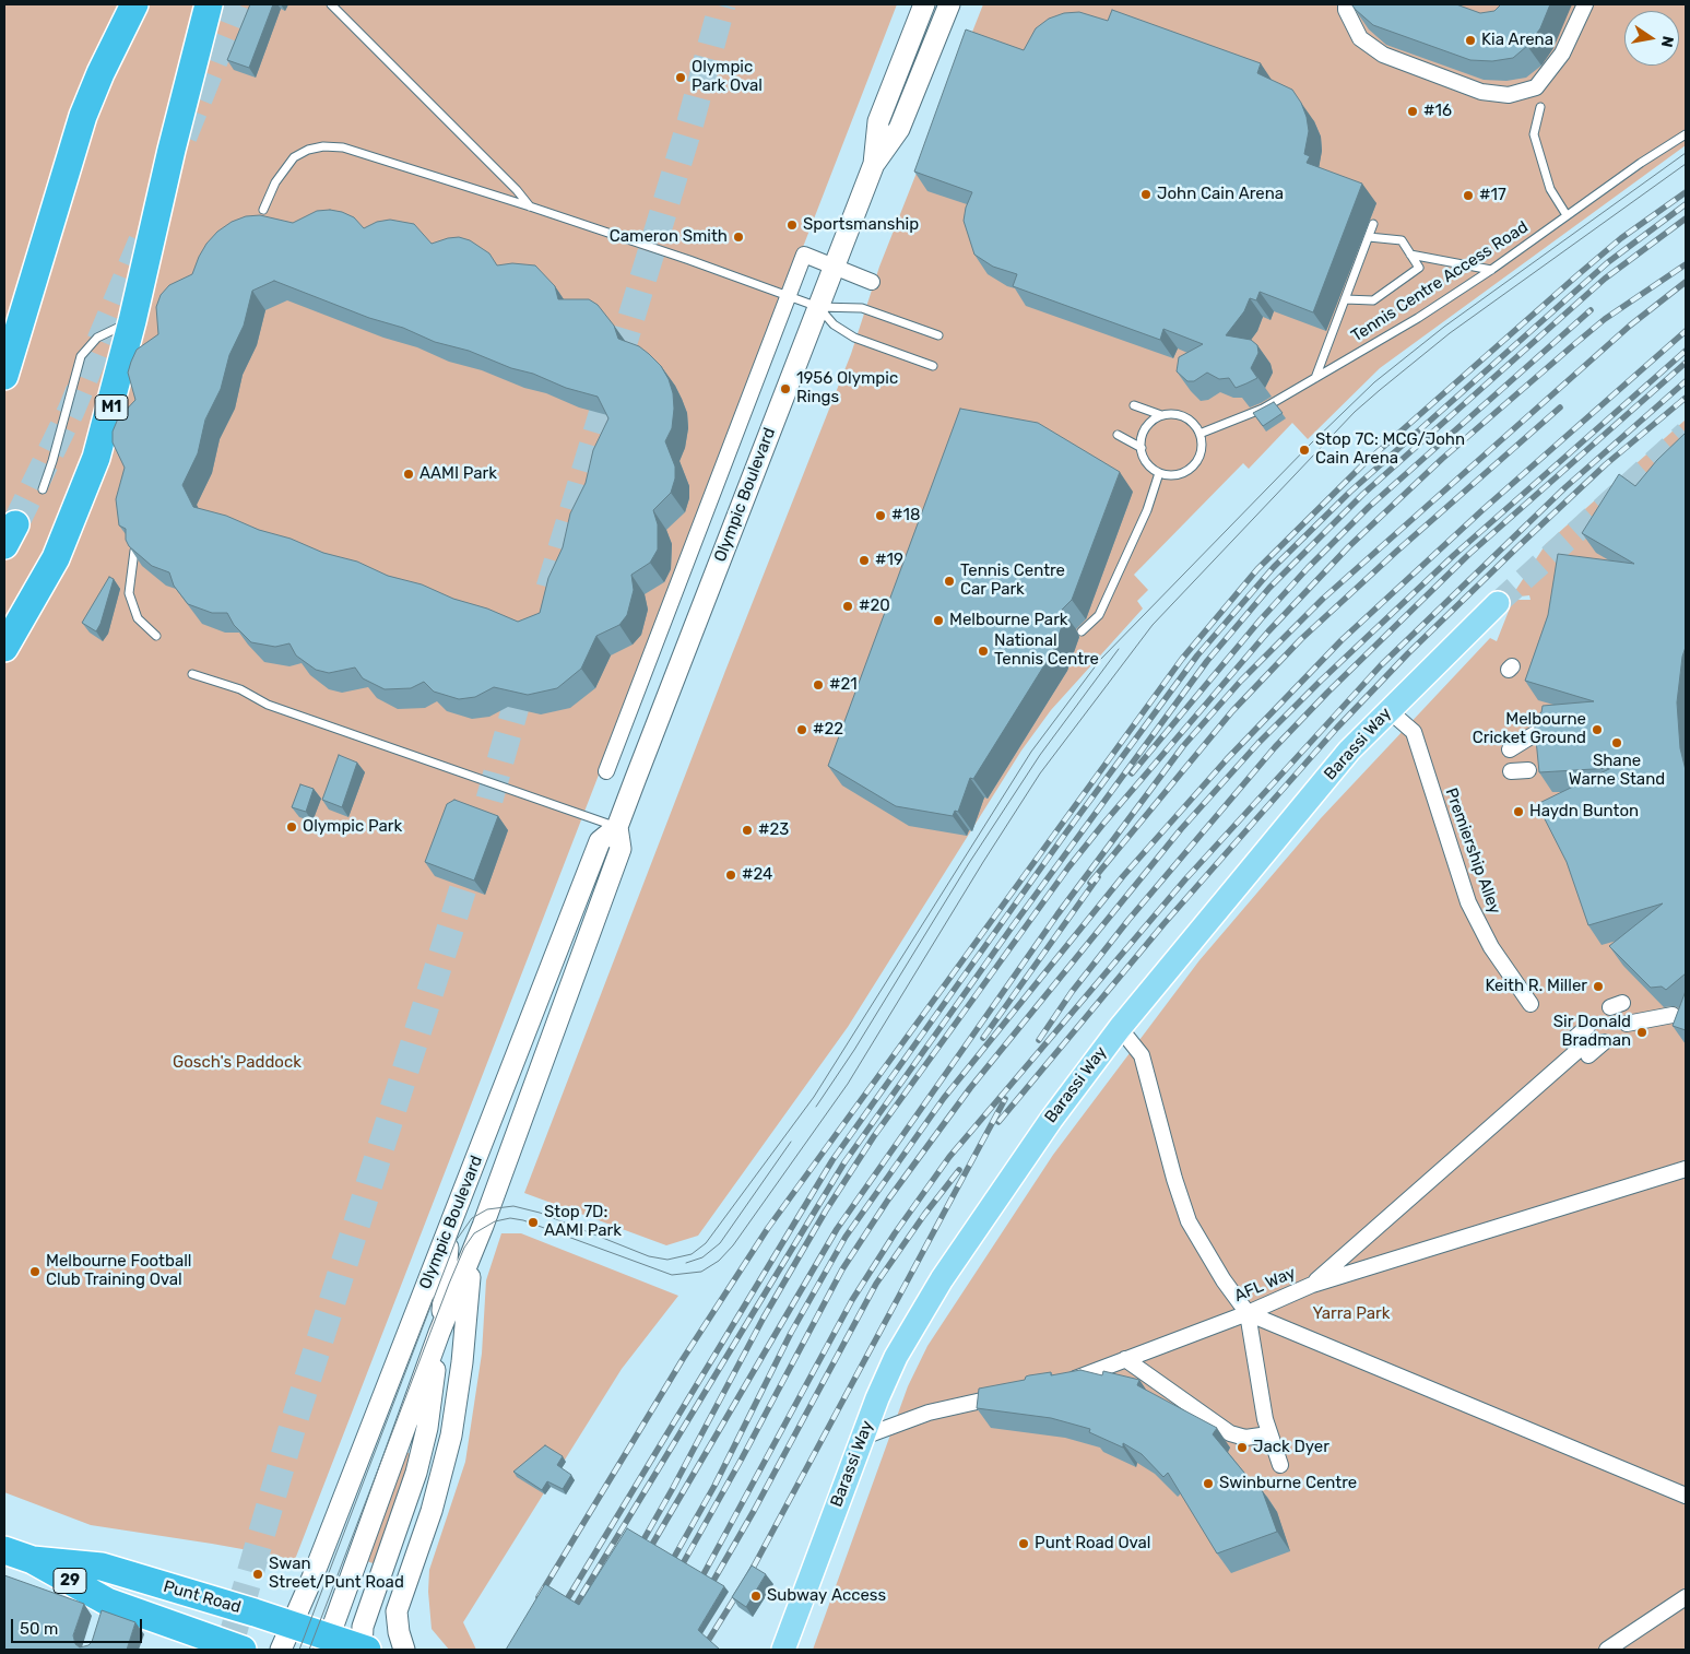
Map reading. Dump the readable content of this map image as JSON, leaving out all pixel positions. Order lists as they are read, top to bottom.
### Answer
{
  "streets": {
    "highway": ["M1", "29", "Punt Road"],
    "main road": ["Olympic Boulevard", "Barassi Way"],
    "street": ["Premiership Alley", "AFL Way"],
    "lane": ["Tennis Centre Access Road"]
  },
  "crossings": [
    ["Olympic Boulevard", "Punt Road"],
    ["Barassi Way", "Premiership Alley"]
  ],
  "parks": ["Gosch's Paddock", "Yarra Park"],
  "places": [
    "Kia Arena",
    "Olympic Park Oval",
    "#16",
    "John Cain Arena",
    "#17",
    "Sportsmanship",
    "Cameron Smith",
    "1956 Olympic Rings",
    "Stop 7C: MCG/John Cain Arena",
    "AAMI Park",
    "#18",
    "#19",
    "Tennis Centre Car Park",
    "#20",
    "Melbourne Park",
    "National Tennis Centre",
    "#21",
    "#22",
    "Melbourne Cricket Ground",
    "Shane Warne Stand",
    "Haydn Bunton",
    "Olympic Park",
    "#23",
    "#24",
    "Keith R. Miller",
    "Sir Donald Bradman",
    "Stop 7D: AAMI Park",
    "Melbourne Football Club Training Oval",
    "Jack Dyer",
    "Swinburne Centre",
    "Punt Road Oval",
    "Swan Street/Punt Road",
    "Subway Access"
  ],
  "scale_bar": "50 m",
  "north": "right"
}
